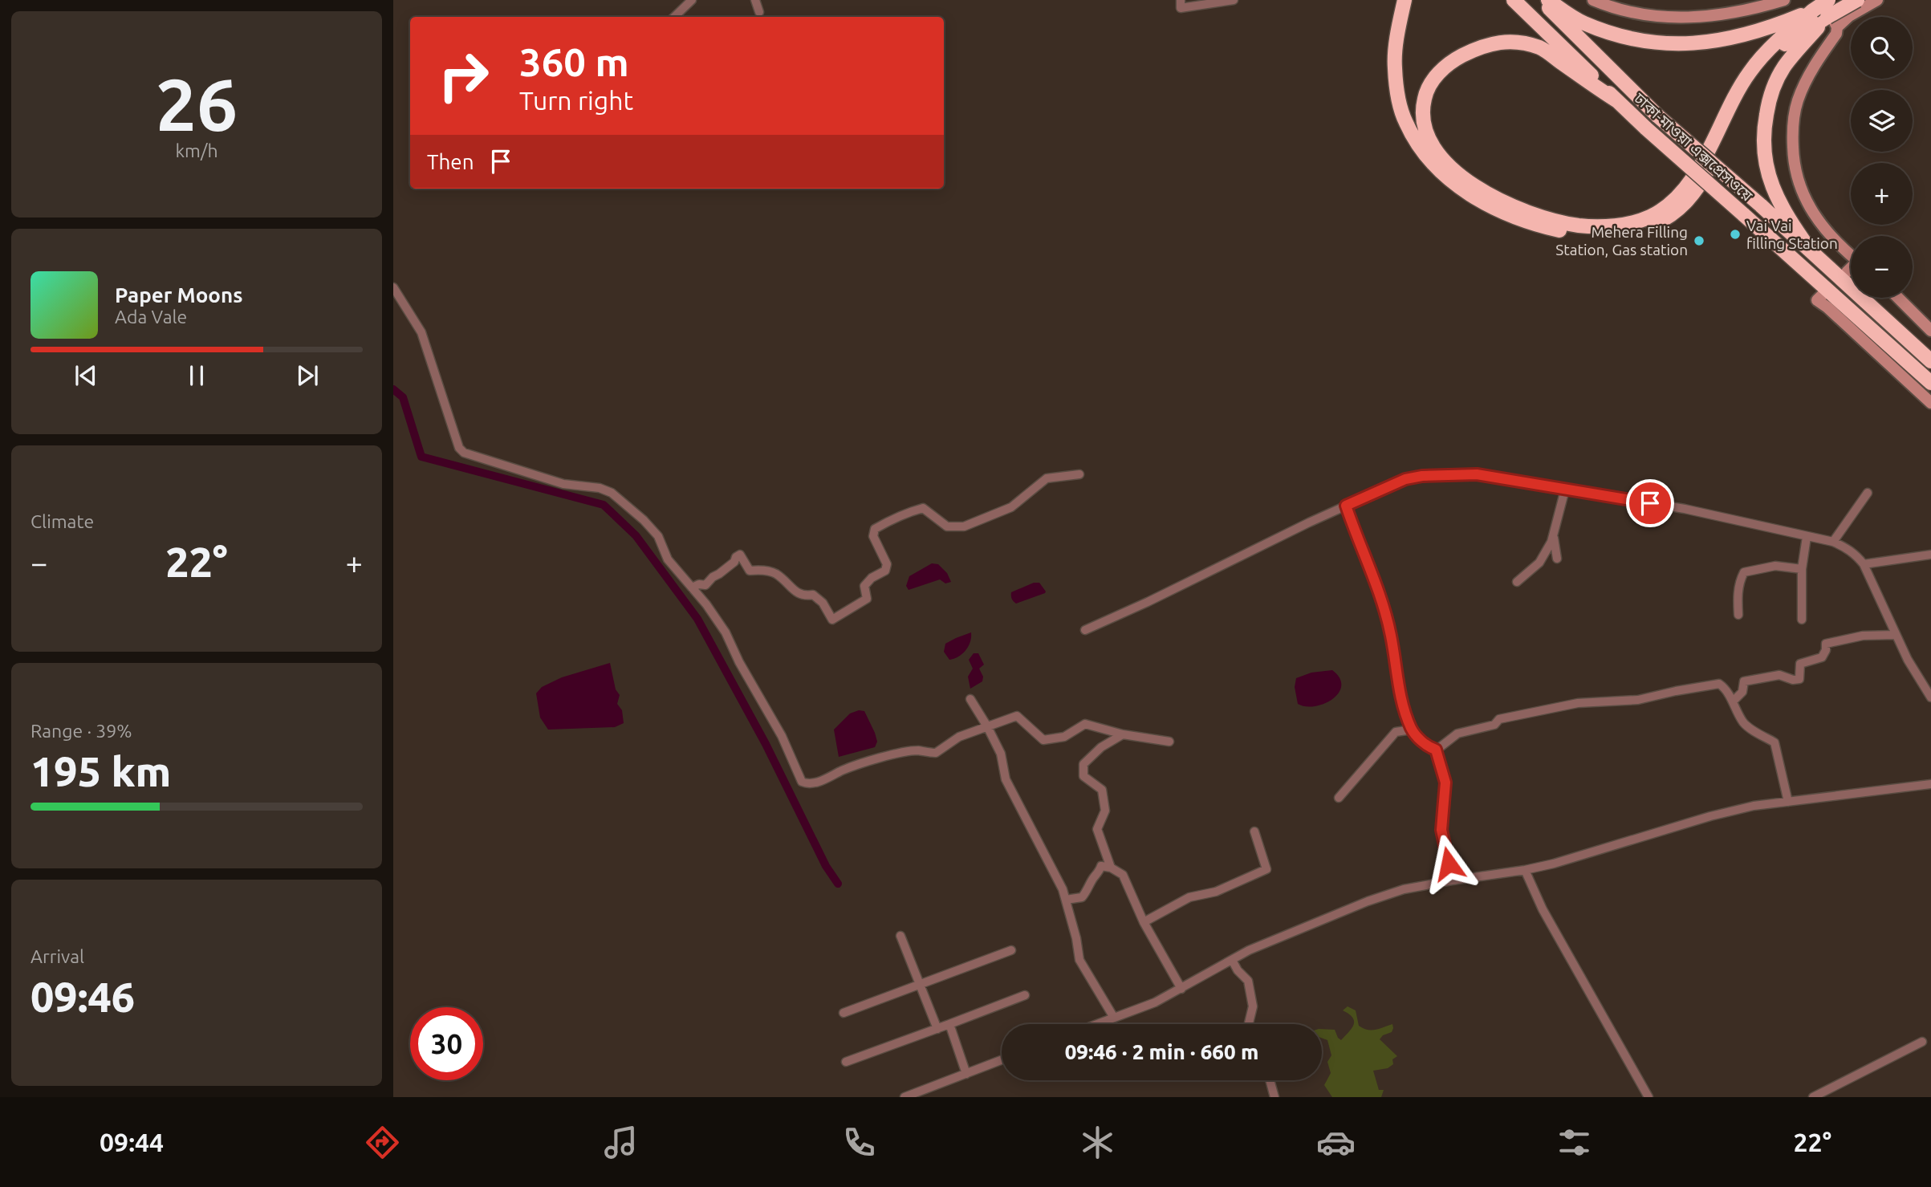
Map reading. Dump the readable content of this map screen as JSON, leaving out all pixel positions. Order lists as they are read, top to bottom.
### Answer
{
  "streets": {
    "highway": ["ঢাকা-মাওয়া এক্সপ্রেসওয়ে"]
  },
  "places": ["Vai Vai filling Station", "Mehera Filling Station, Gas station"],
  "page": {
    "tile": [
      ["26", "km/h"],
      "Climate",
      ["Range · 39%", "195 km"],
      ["Arrival", "09:46"]
    ],
    "map_buttons": ["+", "−"],
    "turn": ["360 m", "Turn right"],
    "then": "Then",
    "song": ["Paper Moons", "Ada Vale"],
    "heat": ["−", "22°", "+"],
    "limit": "30",
    "trip": "09:46 · 2 min · 660 m",
    "tabs": ["09:44", "22°"]
  }
}
